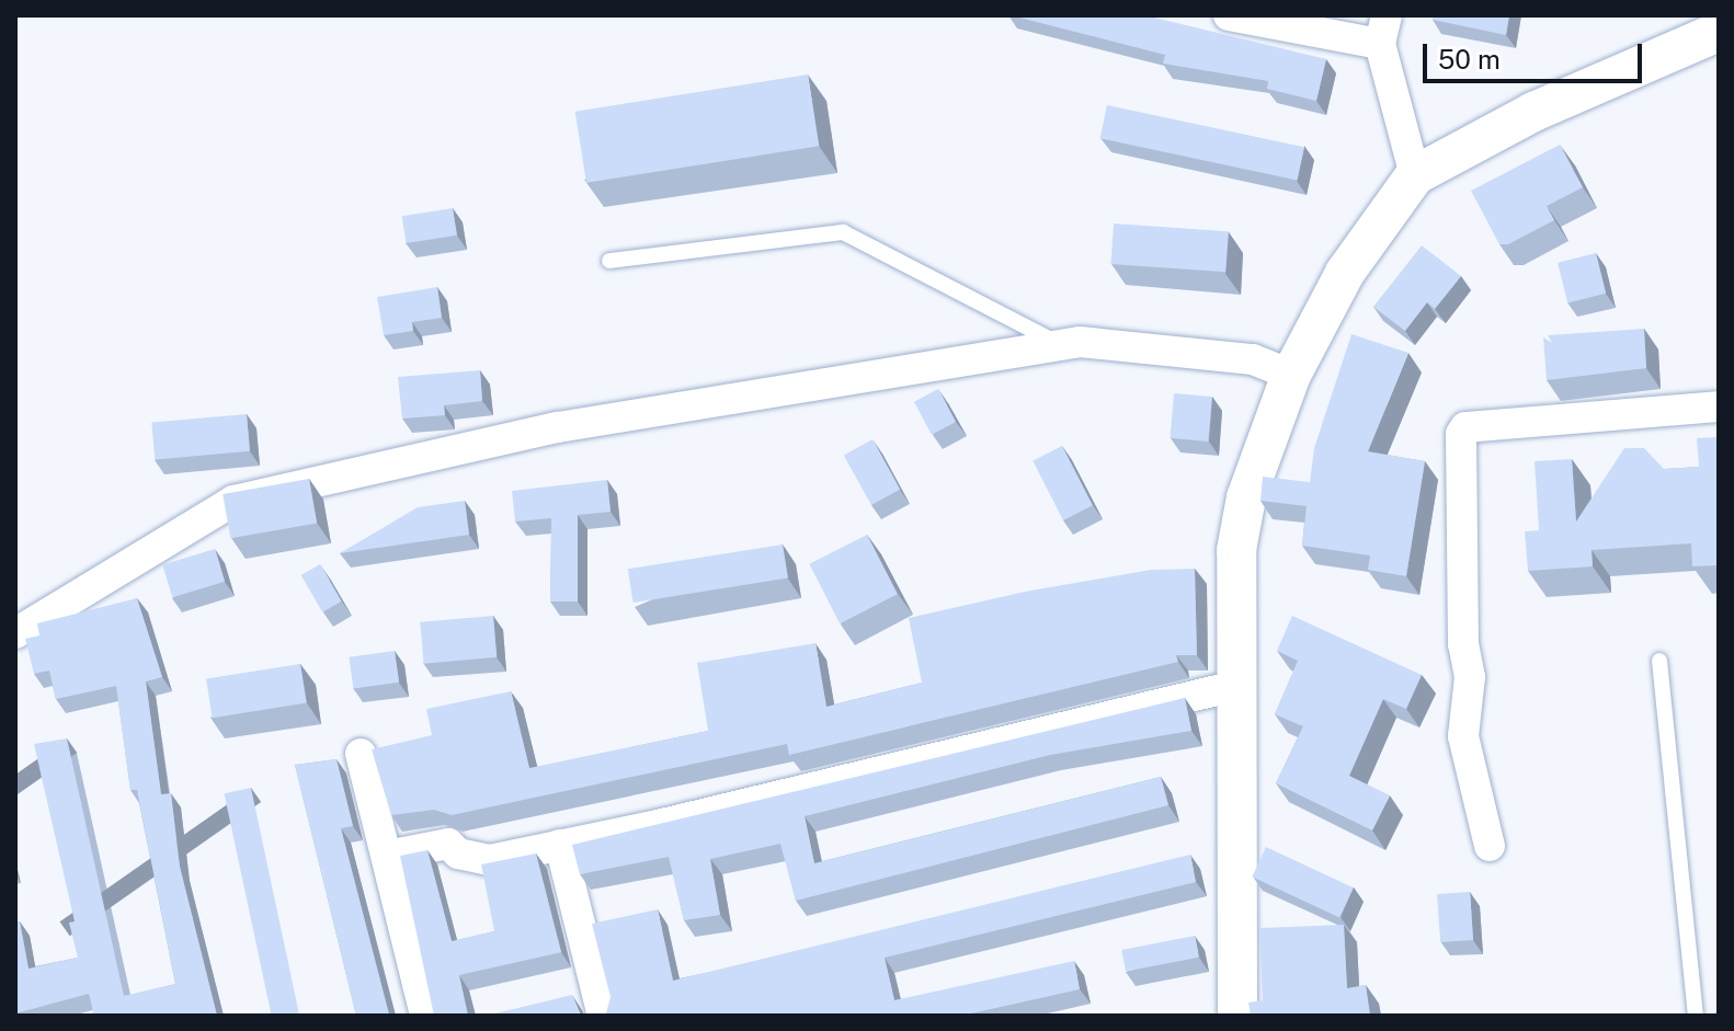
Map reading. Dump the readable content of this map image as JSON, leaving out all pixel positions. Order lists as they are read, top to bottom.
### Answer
{
  "scale_bar": "50 m"
}
